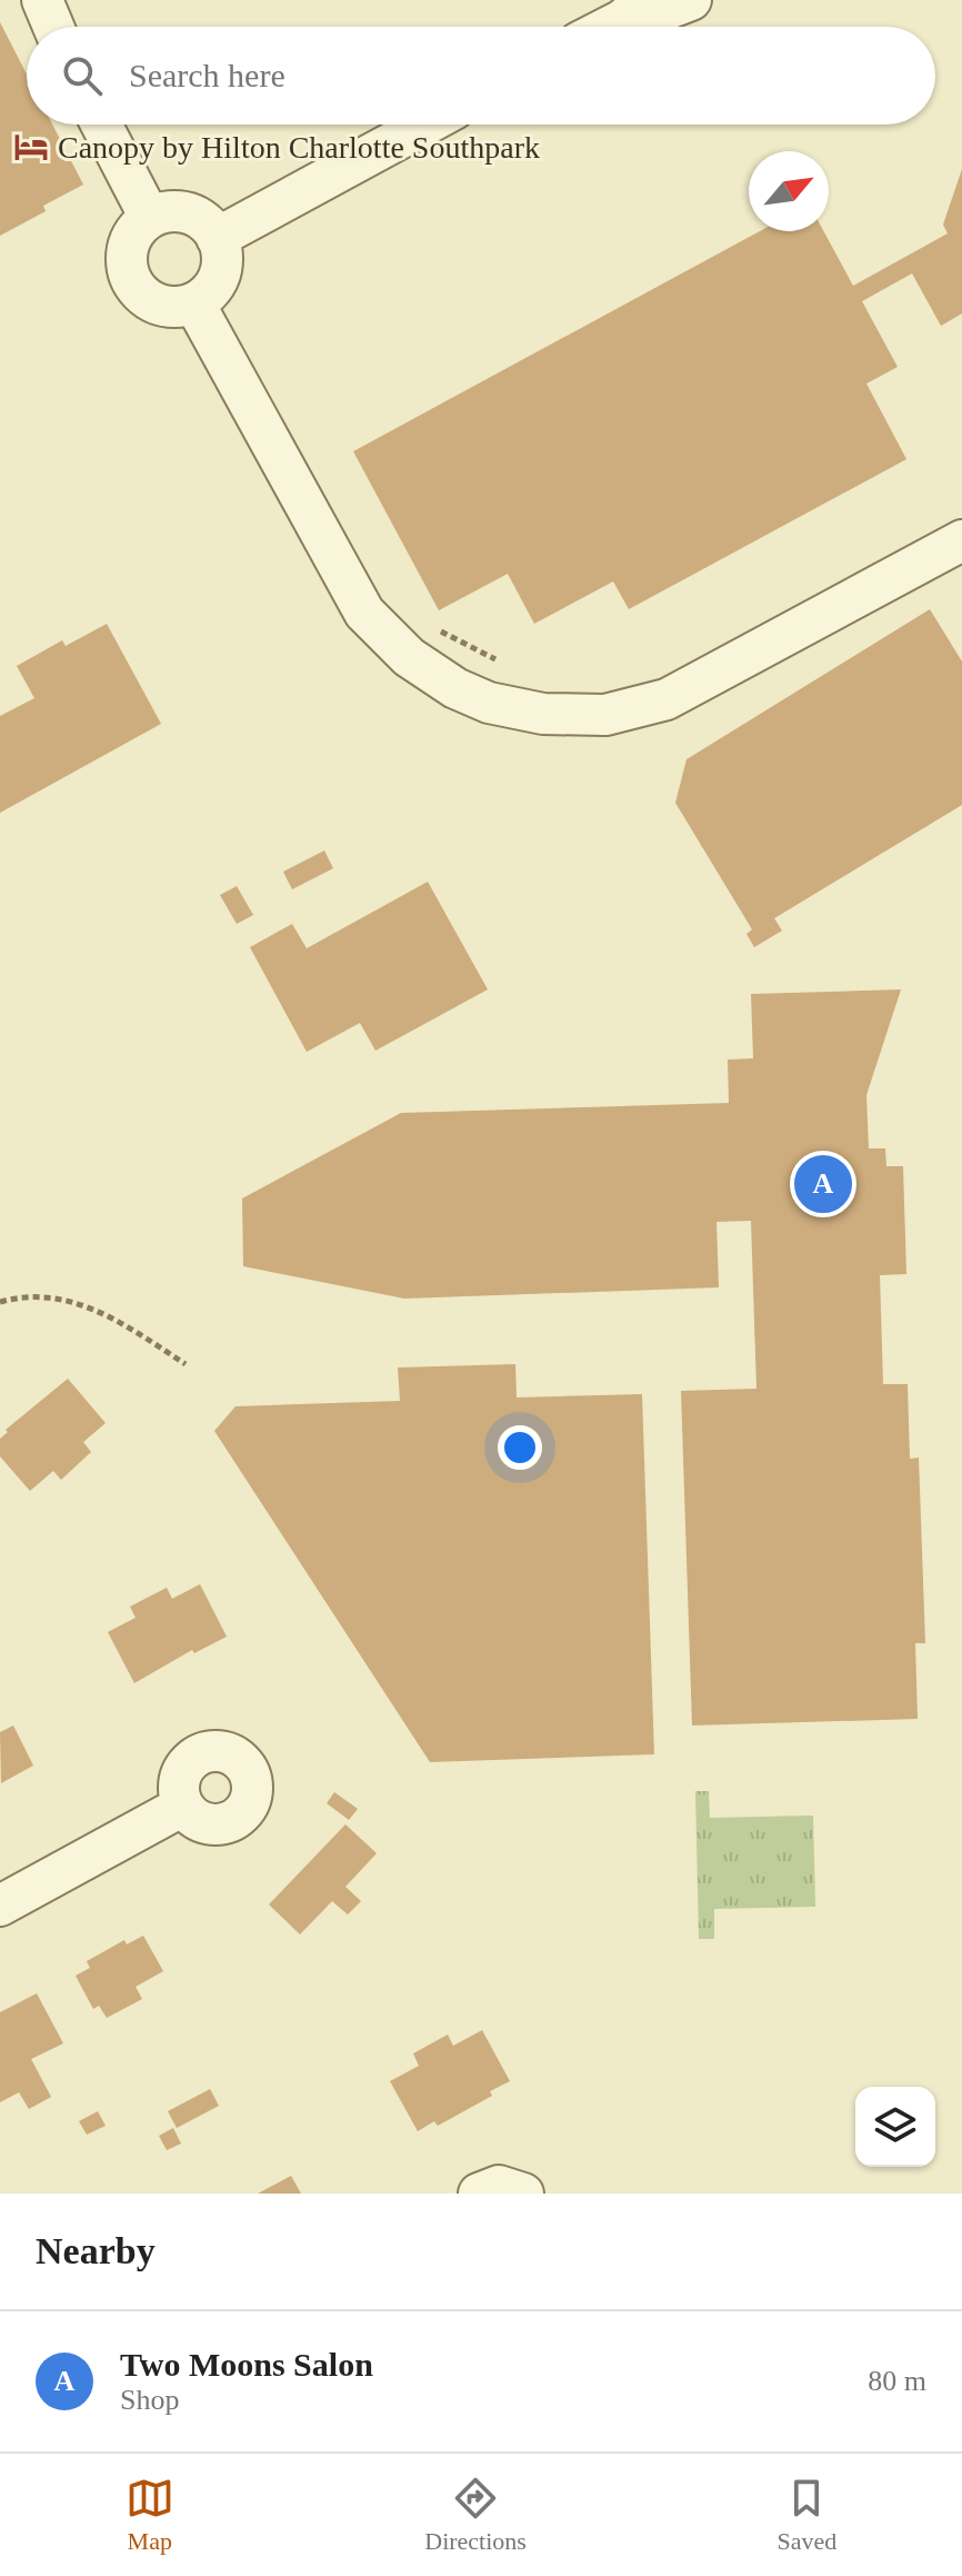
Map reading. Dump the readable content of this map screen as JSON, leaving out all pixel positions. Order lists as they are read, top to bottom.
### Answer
{
  "places": {
    "hotel": ["Canopy by Hilton Charlotte Southpark"]
  },
  "north": "top right",
  "page": {
    "search": "Search here",
    "pins": "A",
    "heading": "Nearby",
    "list": [
      {
        "mark": "A",
        "name": "Two Moons Salon",
        "note": "Shop",
        "value": "80 m"
      }
    ],
    "nav": ["Map", "Directions", "Saved"]
  }
}
